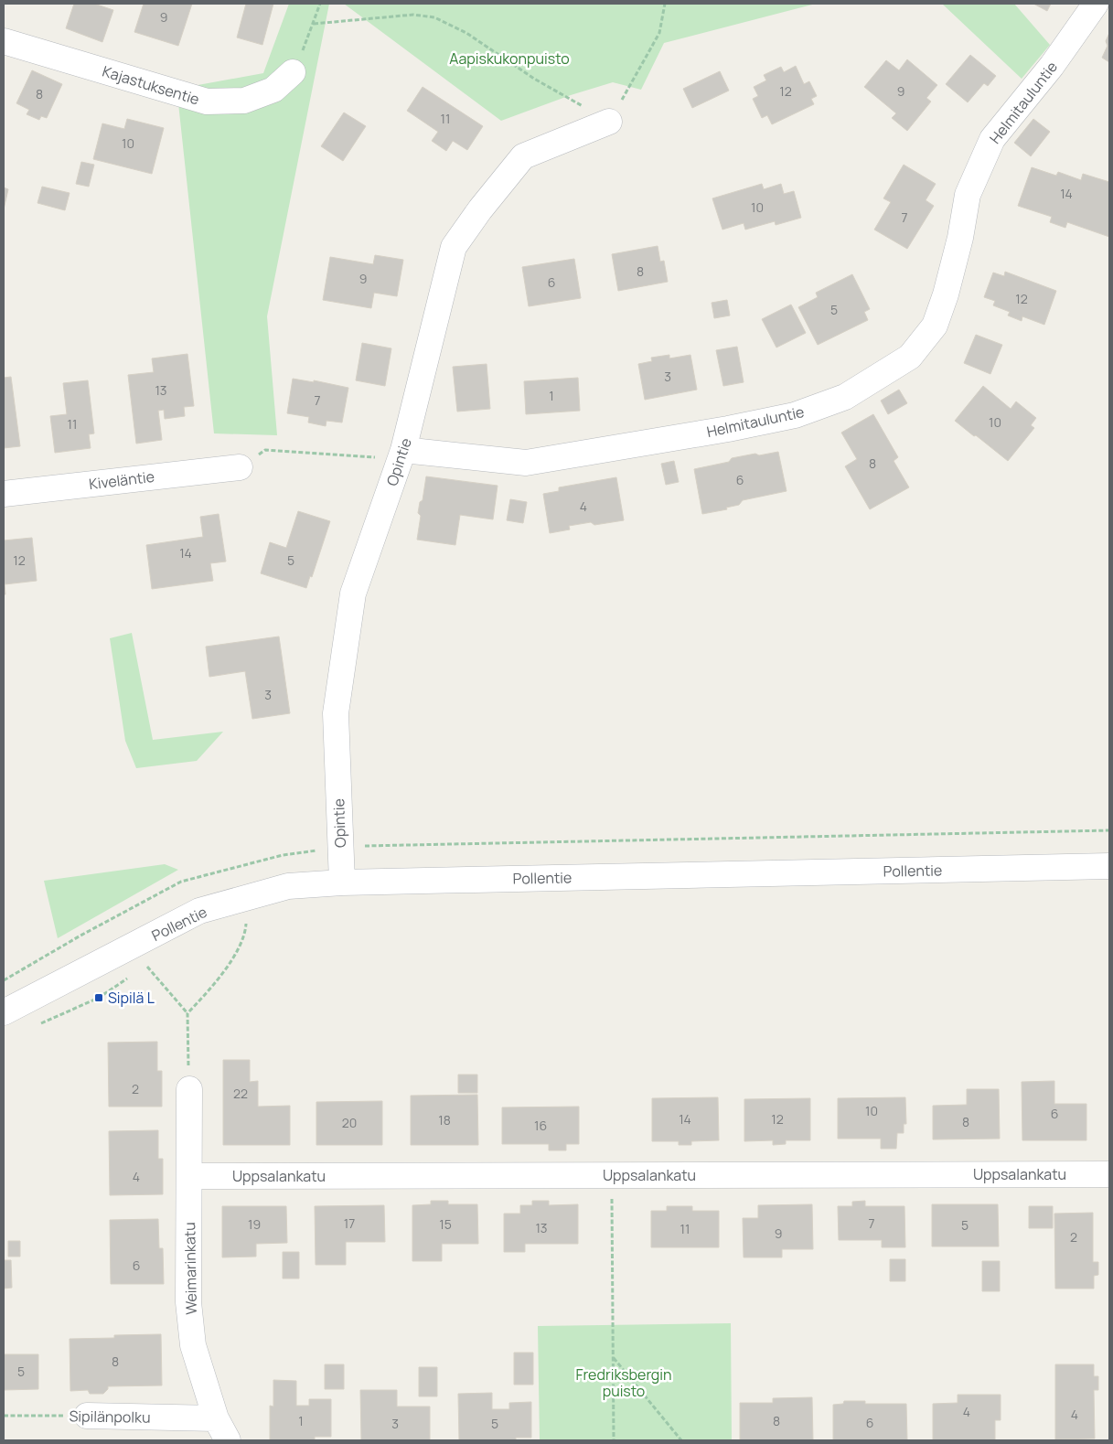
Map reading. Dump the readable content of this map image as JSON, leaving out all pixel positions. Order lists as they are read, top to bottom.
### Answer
{
  "streets": {
    "street": [
      "Kajastuksentie",
      "Helmitauluntie",
      "Opintie",
      "Kiveläntie",
      "Pollentie",
      "Uppsalankatu",
      "Weimarinkatu",
      "Sipilänpolku"
    ]
  },
  "crossings": [
    ["Helmitauluntie", "Opintie"],
    ["Opintie", "Pollentie"],
    ["Uppsalankatu", "Weimarinkatu"],
    ["Weimarinkatu", "Sipilänpolku"]
  ],
  "parks": ["Aapiskukonpuisto", "Fredriksbergin puisto"],
  "places": {
    "transit": ["Sipilä L"]
  },
  "house_numbers": [
    "9",
    "12",
    "9",
    "8",
    "11",
    "10",
    "14",
    "10",
    "7",
    "8",
    "9",
    "6",
    "12",
    "5",
    "3",
    "13",
    "1",
    "7",
    "10",
    "11",
    "8",
    "6",
    "4",
    "14",
    "12",
    "5",
    "3",
    "2",
    "22",
    "10",
    "6",
    "14",
    "12",
    "18",
    "8",
    "20",
    "16",
    "4",
    "17",
    "7",
    "19",
    "15",
    "5",
    "13",
    "11",
    "9",
    "2",
    "6",
    "8",
    "5",
    "4",
    "4",
    "1",
    "8",
    "6",
    "3",
    "5"
  ]
}
